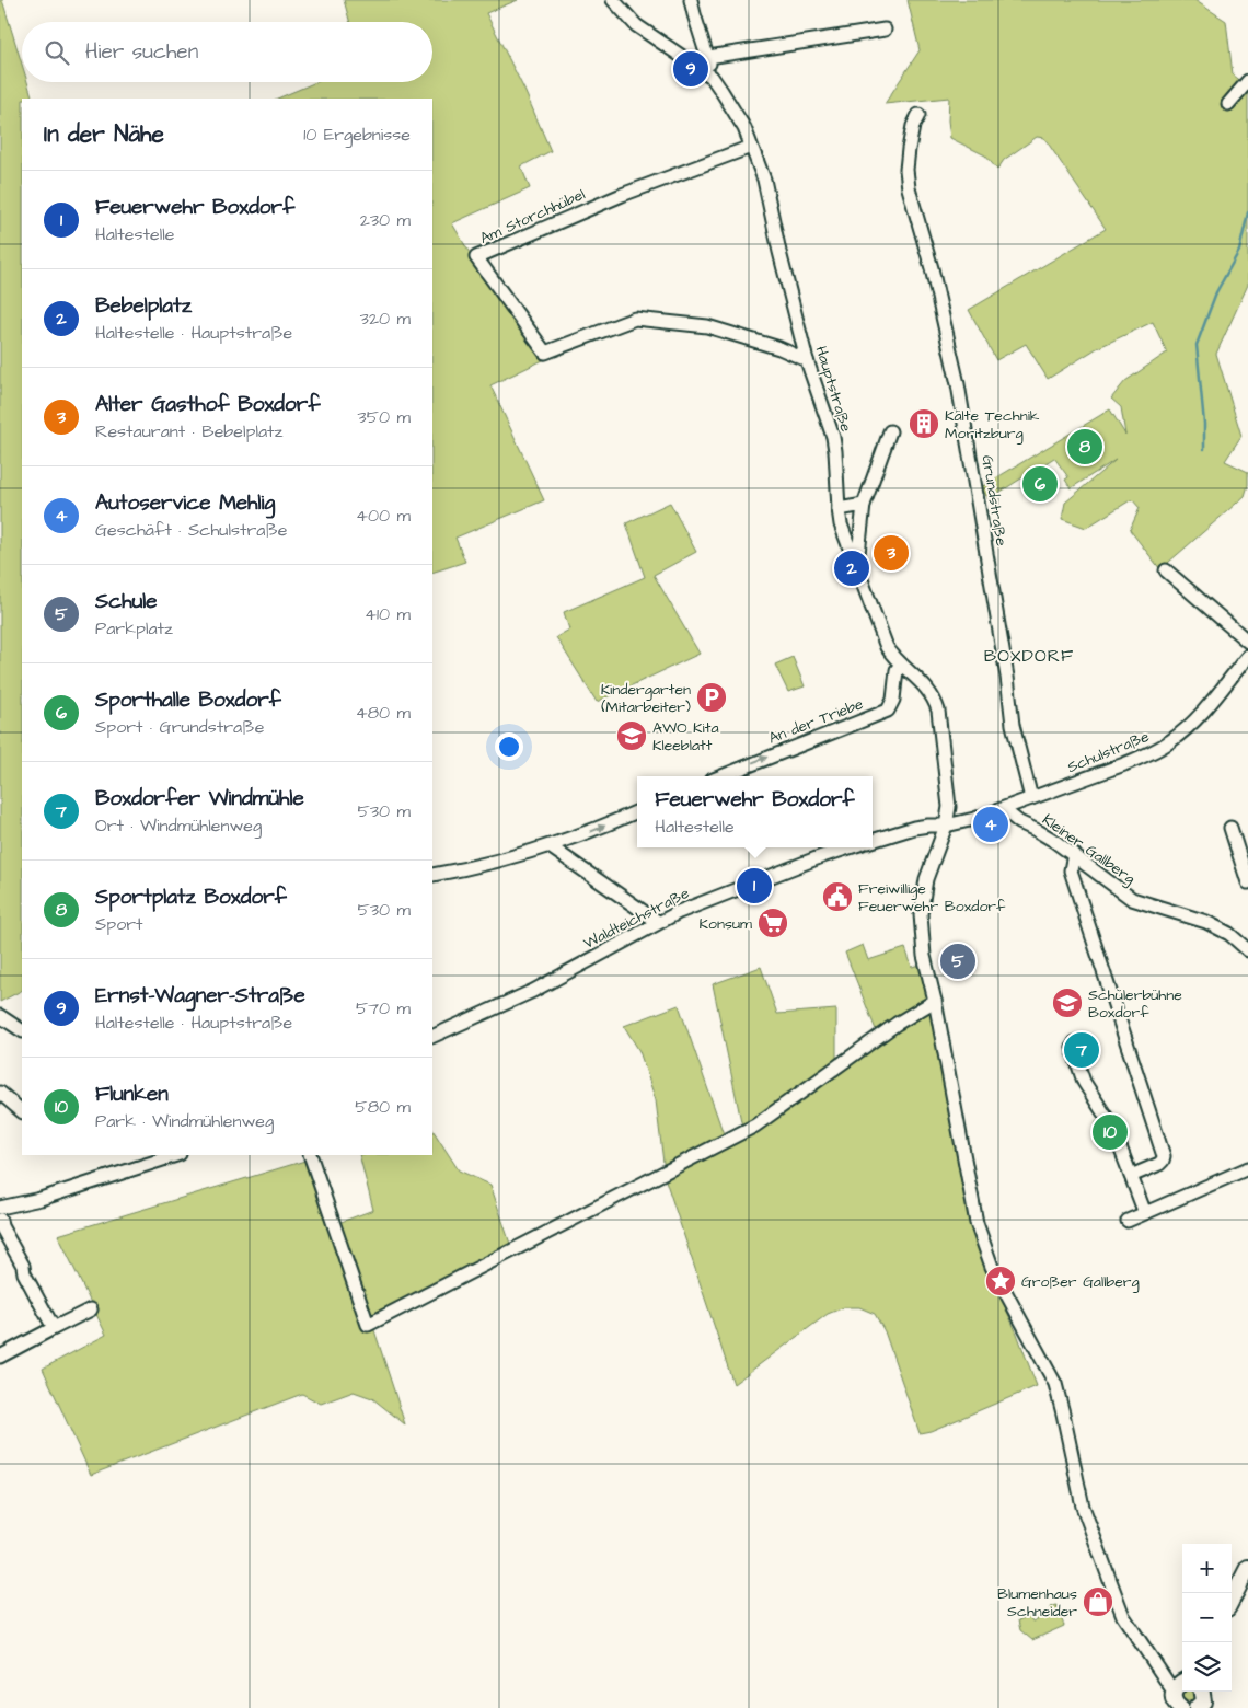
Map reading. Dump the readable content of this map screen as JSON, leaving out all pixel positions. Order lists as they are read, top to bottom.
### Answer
{
  "streets": {
    "street": [
      "Am Storchhübel",
      "Hauptstraße",
      "Grundstraße",
      "An der Triebe",
      "Schulstraße",
      "Kleiner Gallberg",
      "Waldteichstraße"
    ]
  },
  "crossings": [
    ["Am Storchhübel", "Hauptstraße"],
    ["Hauptstraße", "An der Triebe"],
    ["Hauptstraße", "Schulstraße"],
    ["Grundstraße", "Schulstraße"],
    ["Schulstraße", "Kleiner Gallberg"]
  ],
  "one_way": ["An der Triebe"],
  "districts": ["BOXDORF"],
  "places": {
    "building": ["Kälte Technik Moritzburg"],
    "parking": ["Kindergarten (Mitarbeiter)"],
    "school or university": ["AWO Kita Kleeblatt", "Schülerbühne Boxdorf"],
    "public building": ["Freiwillige Feuerwehr Boxdorf"],
    "supermarket": ["Konsum"],
    "place": ["Großer Gallberg"],
    "shop": ["Blumenhaus Schneider"]
  },
  "page": {
    "search": "Hier suchen",
    "pins": [
      "9",
      "8",
      "6",
      "3",
      "2",
      "4",
      "1",
      "5",
      "7",
      "10"
    ],
    "heading": ["In der Nähe", "10 Ergebnisse"],
    "list": [
      {
        "mark": "1",
        "name": "Feuerwehr Boxdorf",
        "note": "Haltestelle",
        "value": "230 m"
      },
      {
        "mark": "2",
        "name": "Bebelplatz",
        "note": "Haltestelle · Hauptstraße",
        "value": "320 m"
      },
      {
        "mark": "3",
        "name": "Alter Gasthof Boxdorf",
        "note": "Restaurant · Bebelplatz",
        "value": "350 m"
      },
      {
        "mark": "4",
        "name": "Autoservice Mehlig",
        "note": "Geschäft · Schulstraße",
        "value": "400 m"
      },
      {
        "mark": "5",
        "name": "Schule",
        "note": "Parkplatz",
        "value": "410 m"
      },
      {
        "mark": "6",
        "name": "Sporthalle Boxdorf",
        "note": "Sport · Grundstraße",
        "value": "480 m"
      },
      {
        "mark": "7",
        "name": "Boxdorfer Windmühle",
        "note": "Ort · Windmühlenweg",
        "value": "530 m"
      },
      {
        "mark": "8",
        "name": "Sportplatz Boxdorf",
        "note": "Sport",
        "value": "530 m"
      },
      {
        "mark": "9",
        "name": "Ernst-Wagner-Straße",
        "note": "Haltestelle · Hauptstraße",
        "value": "570 m"
      },
      {
        "mark": "10",
        "name": "Flunken",
        "note": "Park · Windmühlenweg",
        "value": "580 m"
      }
    ],
    "popup": ["Feuerwehr Boxdorf", "Haltestelle"],
    "map_buttons": ["+", "−"]
  }
}
